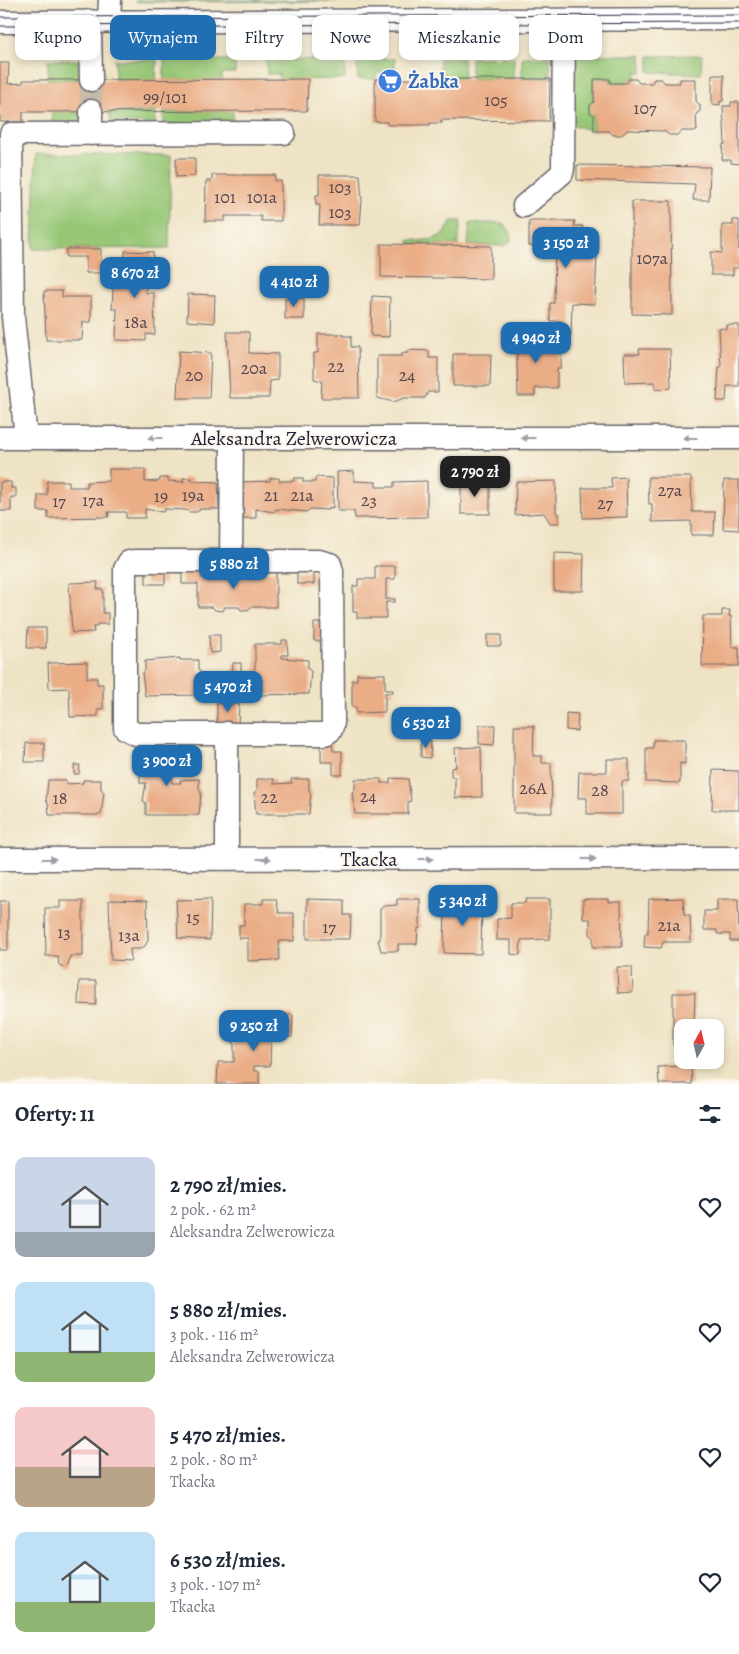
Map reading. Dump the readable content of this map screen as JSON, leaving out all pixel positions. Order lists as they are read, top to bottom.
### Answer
{
  "streets": {
    "street": ["Aleksandra Zelwerowicza", "Tkacka"]
  },
  "one_way": ["Aleksandra Zelwerowicza", "Tkacka"],
  "places": {
    "supermarket": ["Żabka"]
  },
  "house_numbers": [
    "99/101",
    "105",
    "107",
    "103",
    "101",
    "101a",
    "103",
    "107a",
    "18a",
    "22",
    "20a",
    "20",
    "24",
    "27a",
    "19a",
    "21",
    "21a",
    "19",
    "17a",
    "23",
    "17",
    "27",
    "26A",
    "28",
    "24",
    "22",
    "18",
    "15",
    "21a",
    "17",
    "13",
    "13a"
  ],
  "north": "top",
  "page": {
    "chip": [
      "Kupno",
      "Wynajem",
      "Filtry",
      "Nowe",
      "Mieszkanie",
      "Dom"
    ],
    "price": [
      "3 150 zł",
      "8 670 zł",
      "4 410 zł",
      "4 940 zł",
      "2 790 zł",
      "5 880 zł",
      "5 470 zł",
      "6 530 zł",
      "3 900 zł",
      "5 340 zł",
      "9 250 zł"
    ],
    "heading": "Oferty: 11",
    "list": [
      {
        "name": "2 790 zł/mies.",
        "note": "2 pok. · 62 m² · Aleksandra Zelwerowicza"
      },
      {
        "name": "5 880 zł/mies.",
        "note": "3 pok. · 116 m² · Aleksandra Zelwerowicza"
      },
      {
        "name": "5 470 zł/mies.",
        "note": "2 pok. · 80 m² · Tkacka"
      },
      {
        "name": "6 530 zł/mies.",
        "note": "3 pok. · 107 m² · Tkacka"
      }
    ]
  }
}
